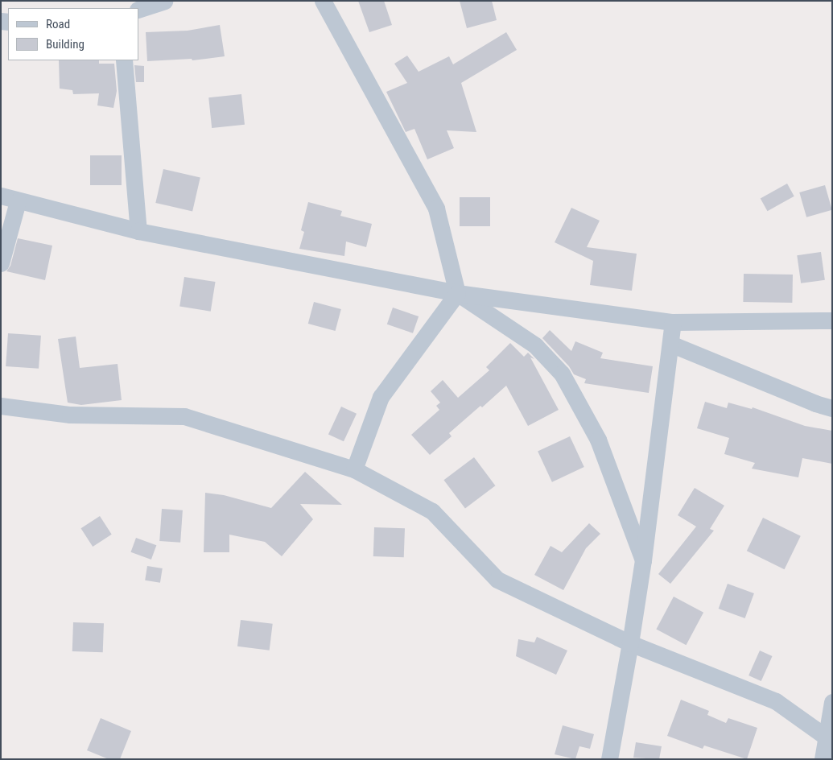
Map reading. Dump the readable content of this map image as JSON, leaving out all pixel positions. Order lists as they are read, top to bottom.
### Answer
{
  "legend": ["Road", "Building"]
}
